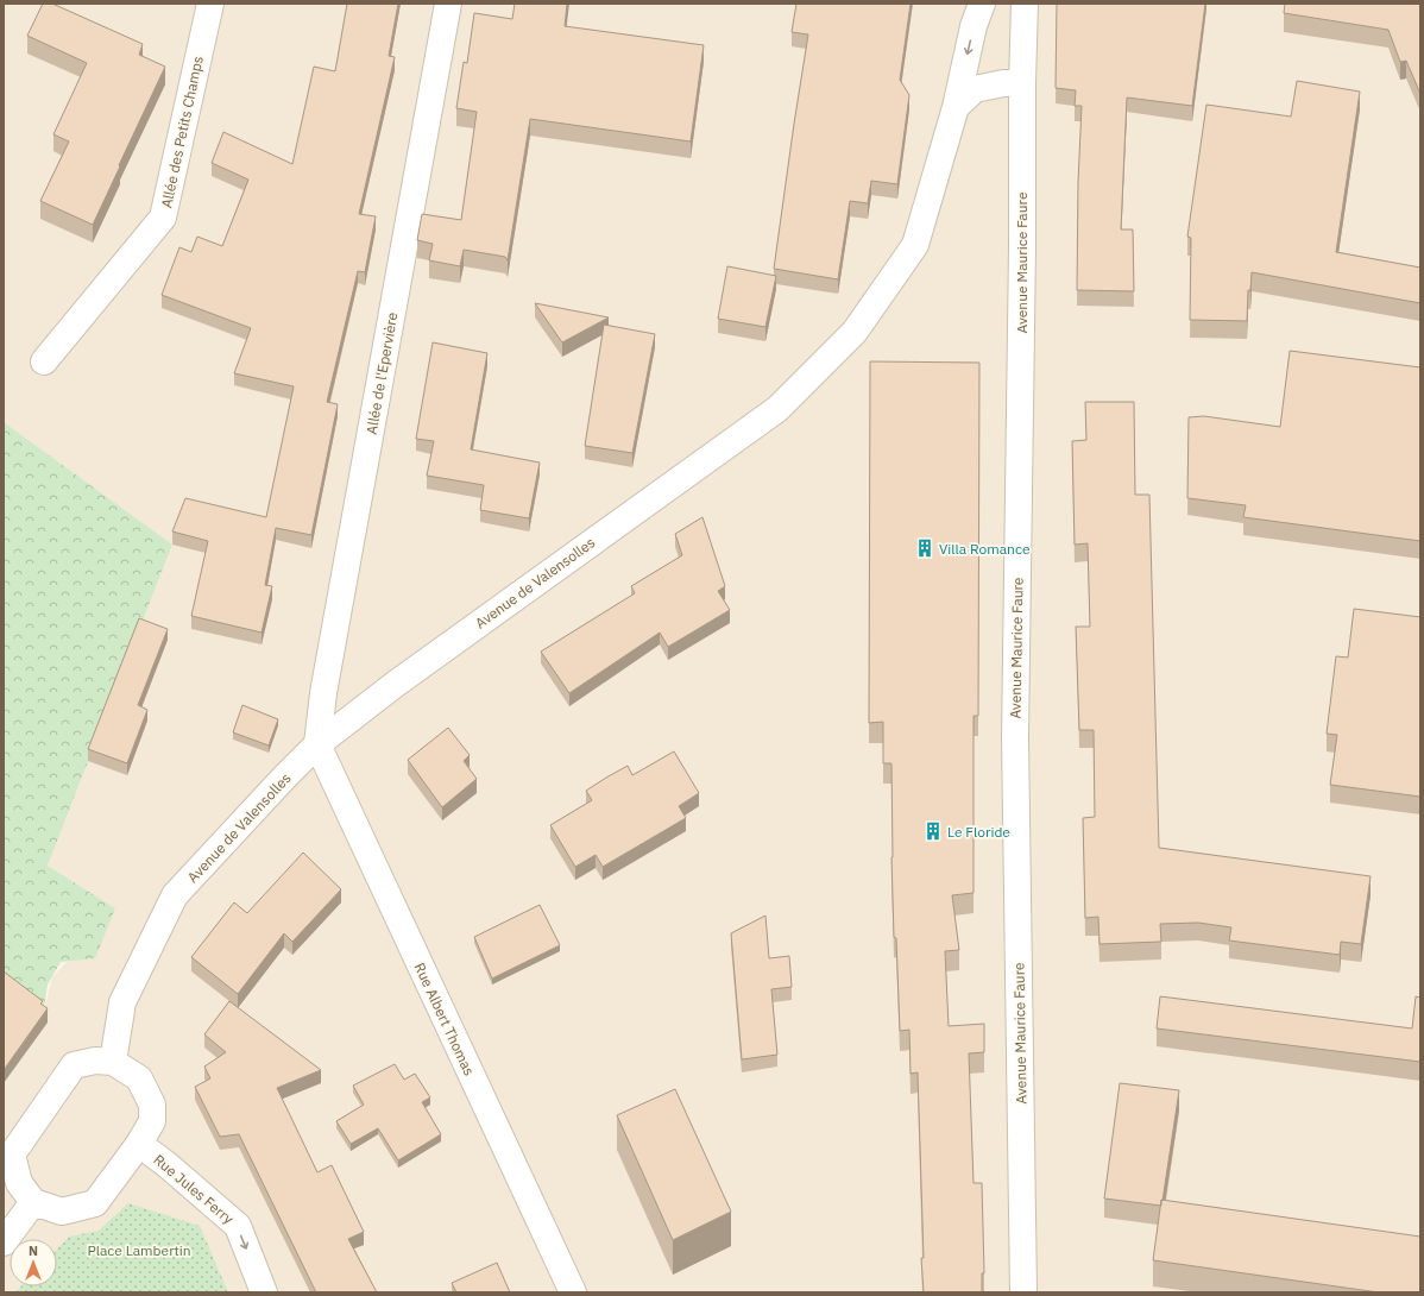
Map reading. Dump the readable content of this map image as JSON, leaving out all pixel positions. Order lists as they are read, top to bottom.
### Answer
{
  "streets": {
    "street": [
      "Allée des Petits Champs",
      "Avenue Maurice Faure",
      "Allée de l'Epervière",
      "Avenue de Valensolles",
      "Rue Albert Thomas",
      "Rue Jules Ferry"
    ]
  },
  "crossings": [
    ["Allée de l'Epervière", "Avenue de Valensolles"],
    ["Allée de l'Epervière", "Rue Albert Thomas"],
    ["Avenue de Valensolles", "Rue Albert Thomas"],
    ["Avenue de Valensolles", "Rue Jules Ferry"]
  ],
  "one_way": ["Rue Jules Ferry"],
  "parks": ["Place Lambertin"],
  "places": {
    "building": ["Villa Romance", "Le Floride"]
  },
  "north": "top"
}
